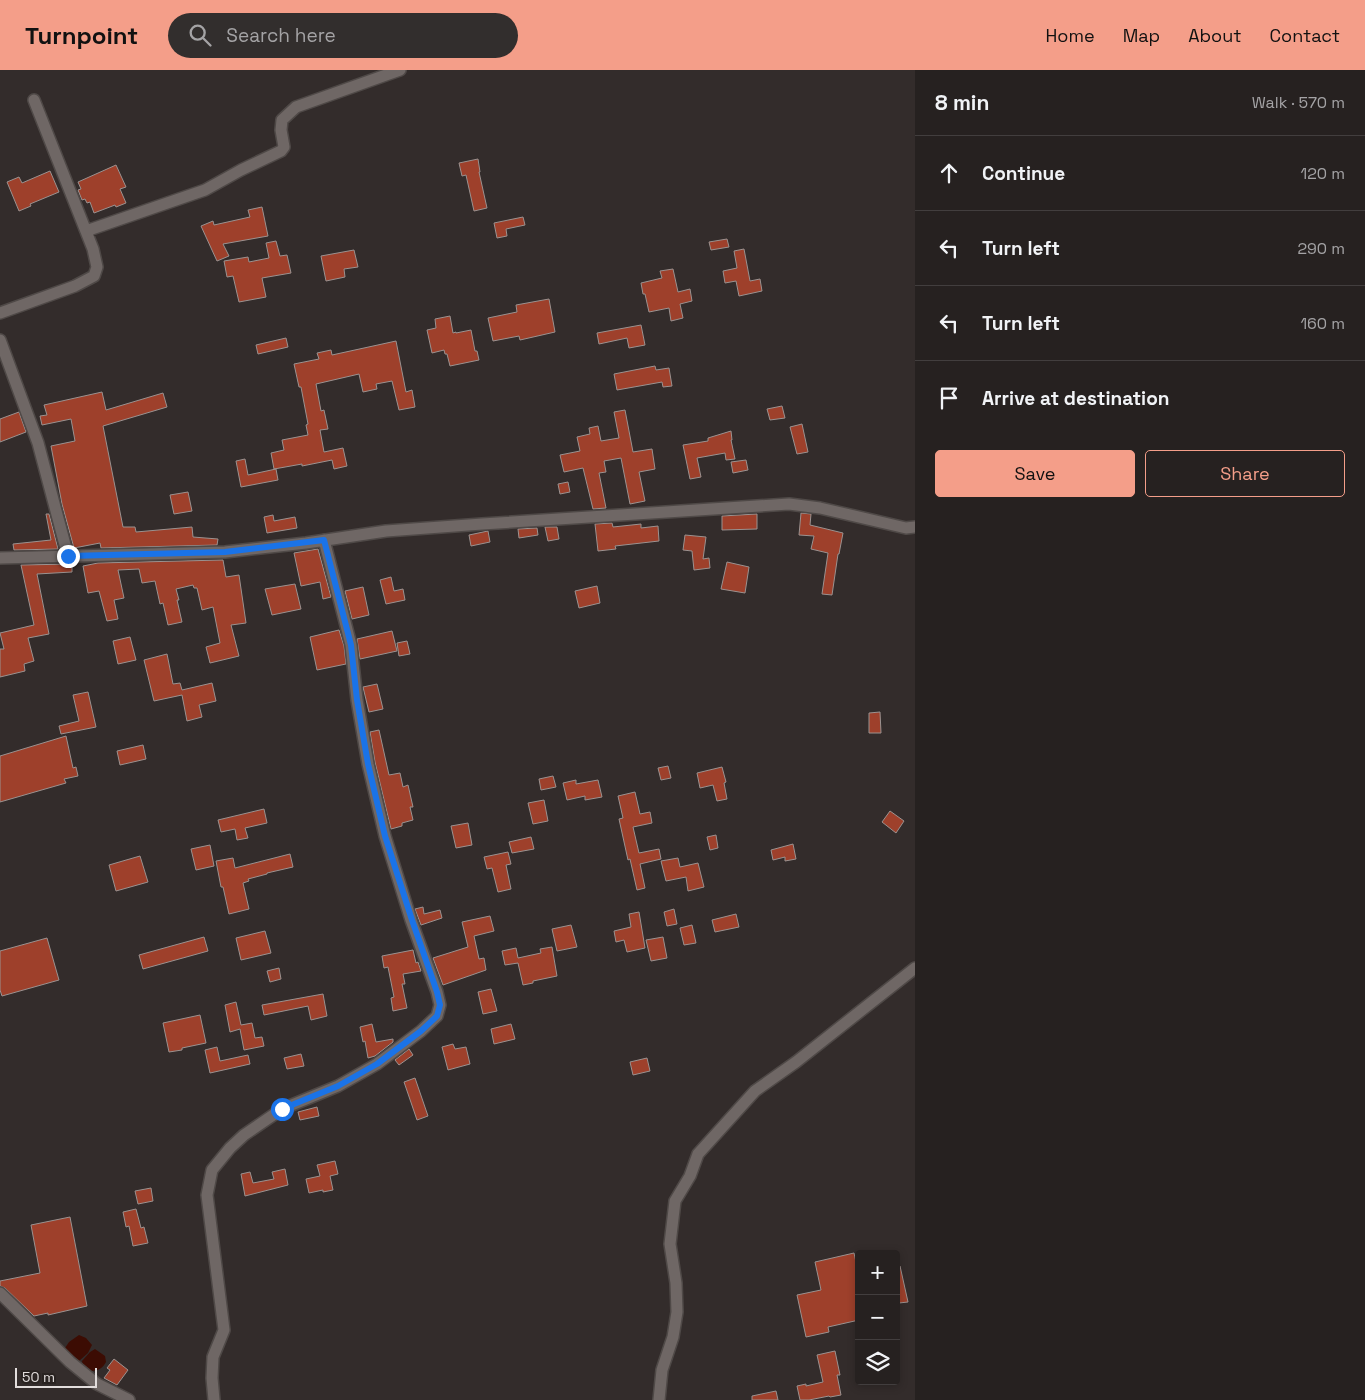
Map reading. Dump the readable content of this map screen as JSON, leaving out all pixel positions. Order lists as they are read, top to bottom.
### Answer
{
  "scale_bar": "50 m",
  "page": {
    "header": "Turnpoint",
    "search": "Search here",
    "nav": [
      "Home",
      "Map",
      "About",
      "Contact"
    ],
    "heading": ["8 min", "Walk · 570 m"],
    "list": [
      ["Continue", "120 m"],
      ["Turn left", "290 m"],
      ["Turn left", "160 m"],
      "Arrive at destination"
    ],
    "buttons": ["Save", "Share"],
    "map_buttons": ["+", "−"],
    "scale": "50 m"
  }
}
